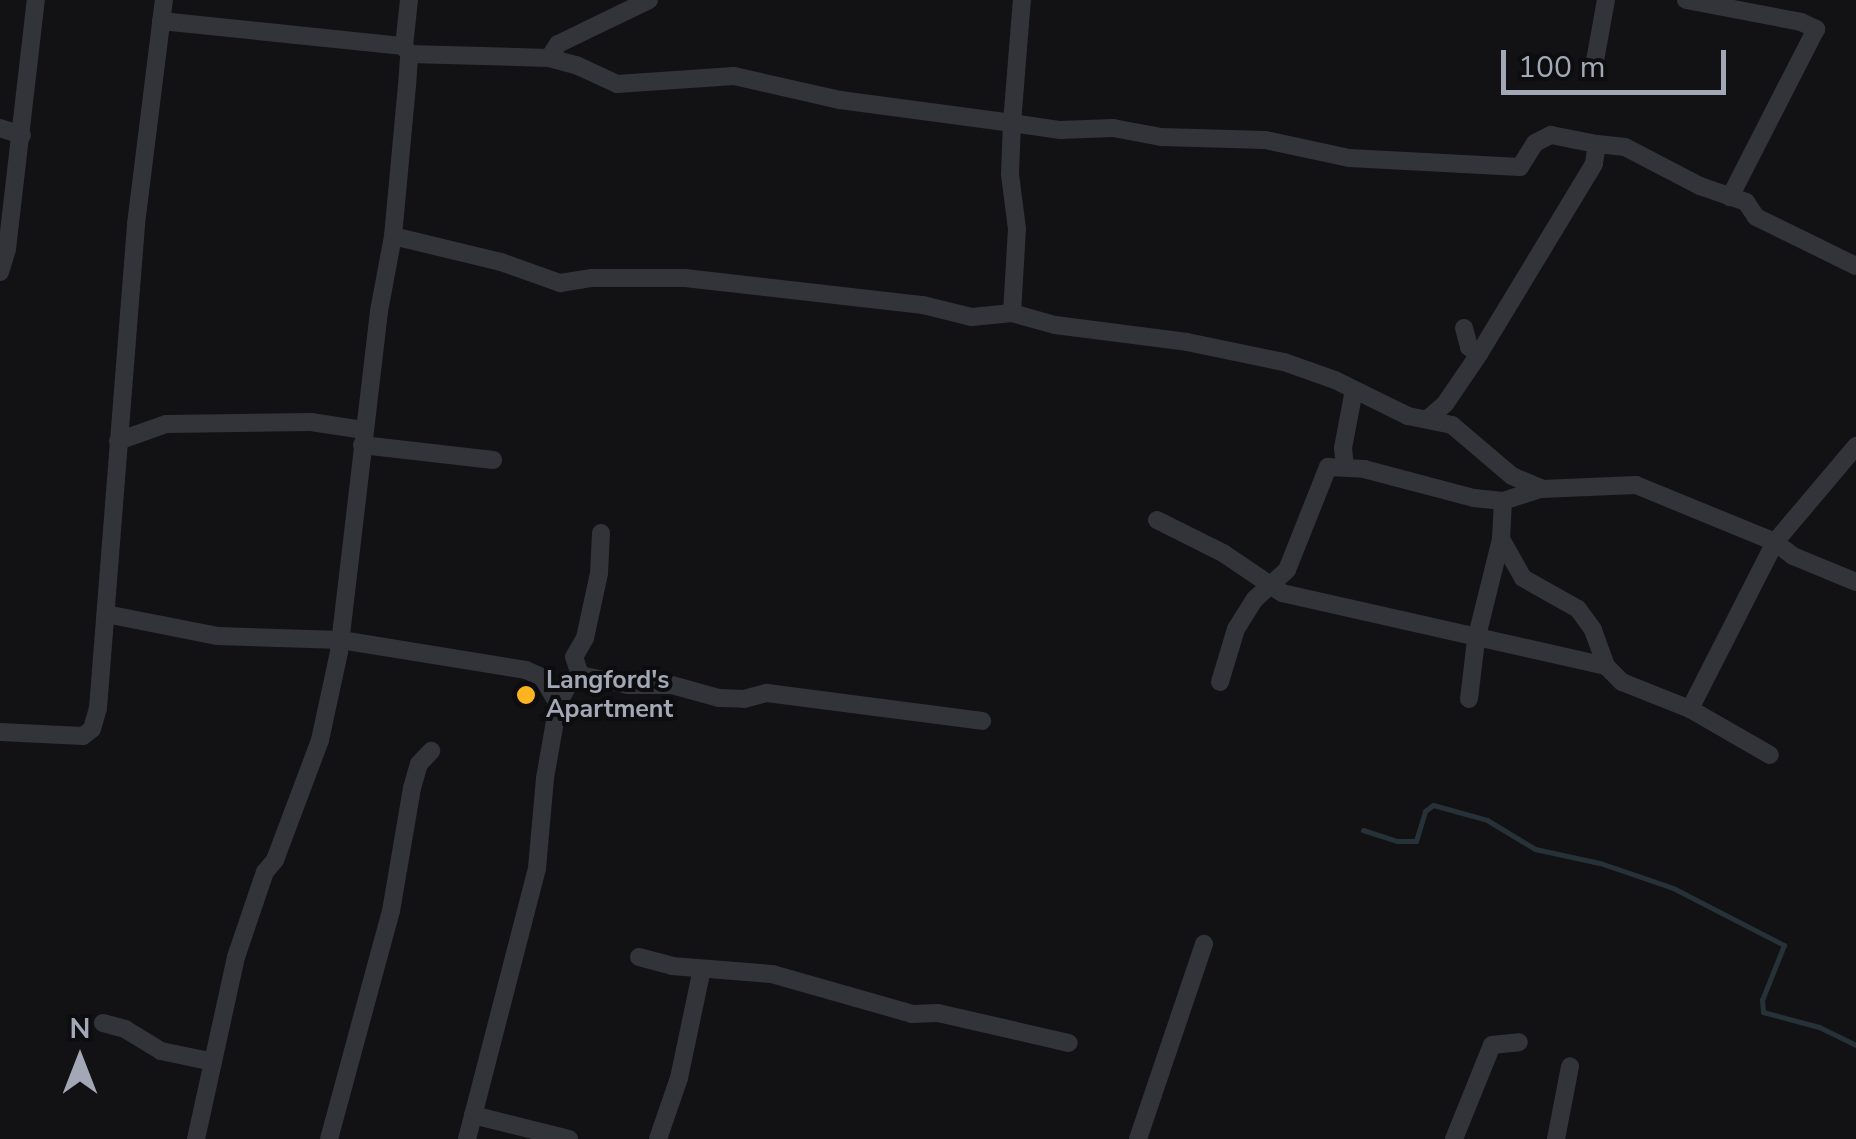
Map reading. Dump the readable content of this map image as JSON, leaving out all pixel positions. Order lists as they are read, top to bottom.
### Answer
{
  "places": ["Langford's Apartment"],
  "scale_bar": "100 m",
  "north": "top"
}
